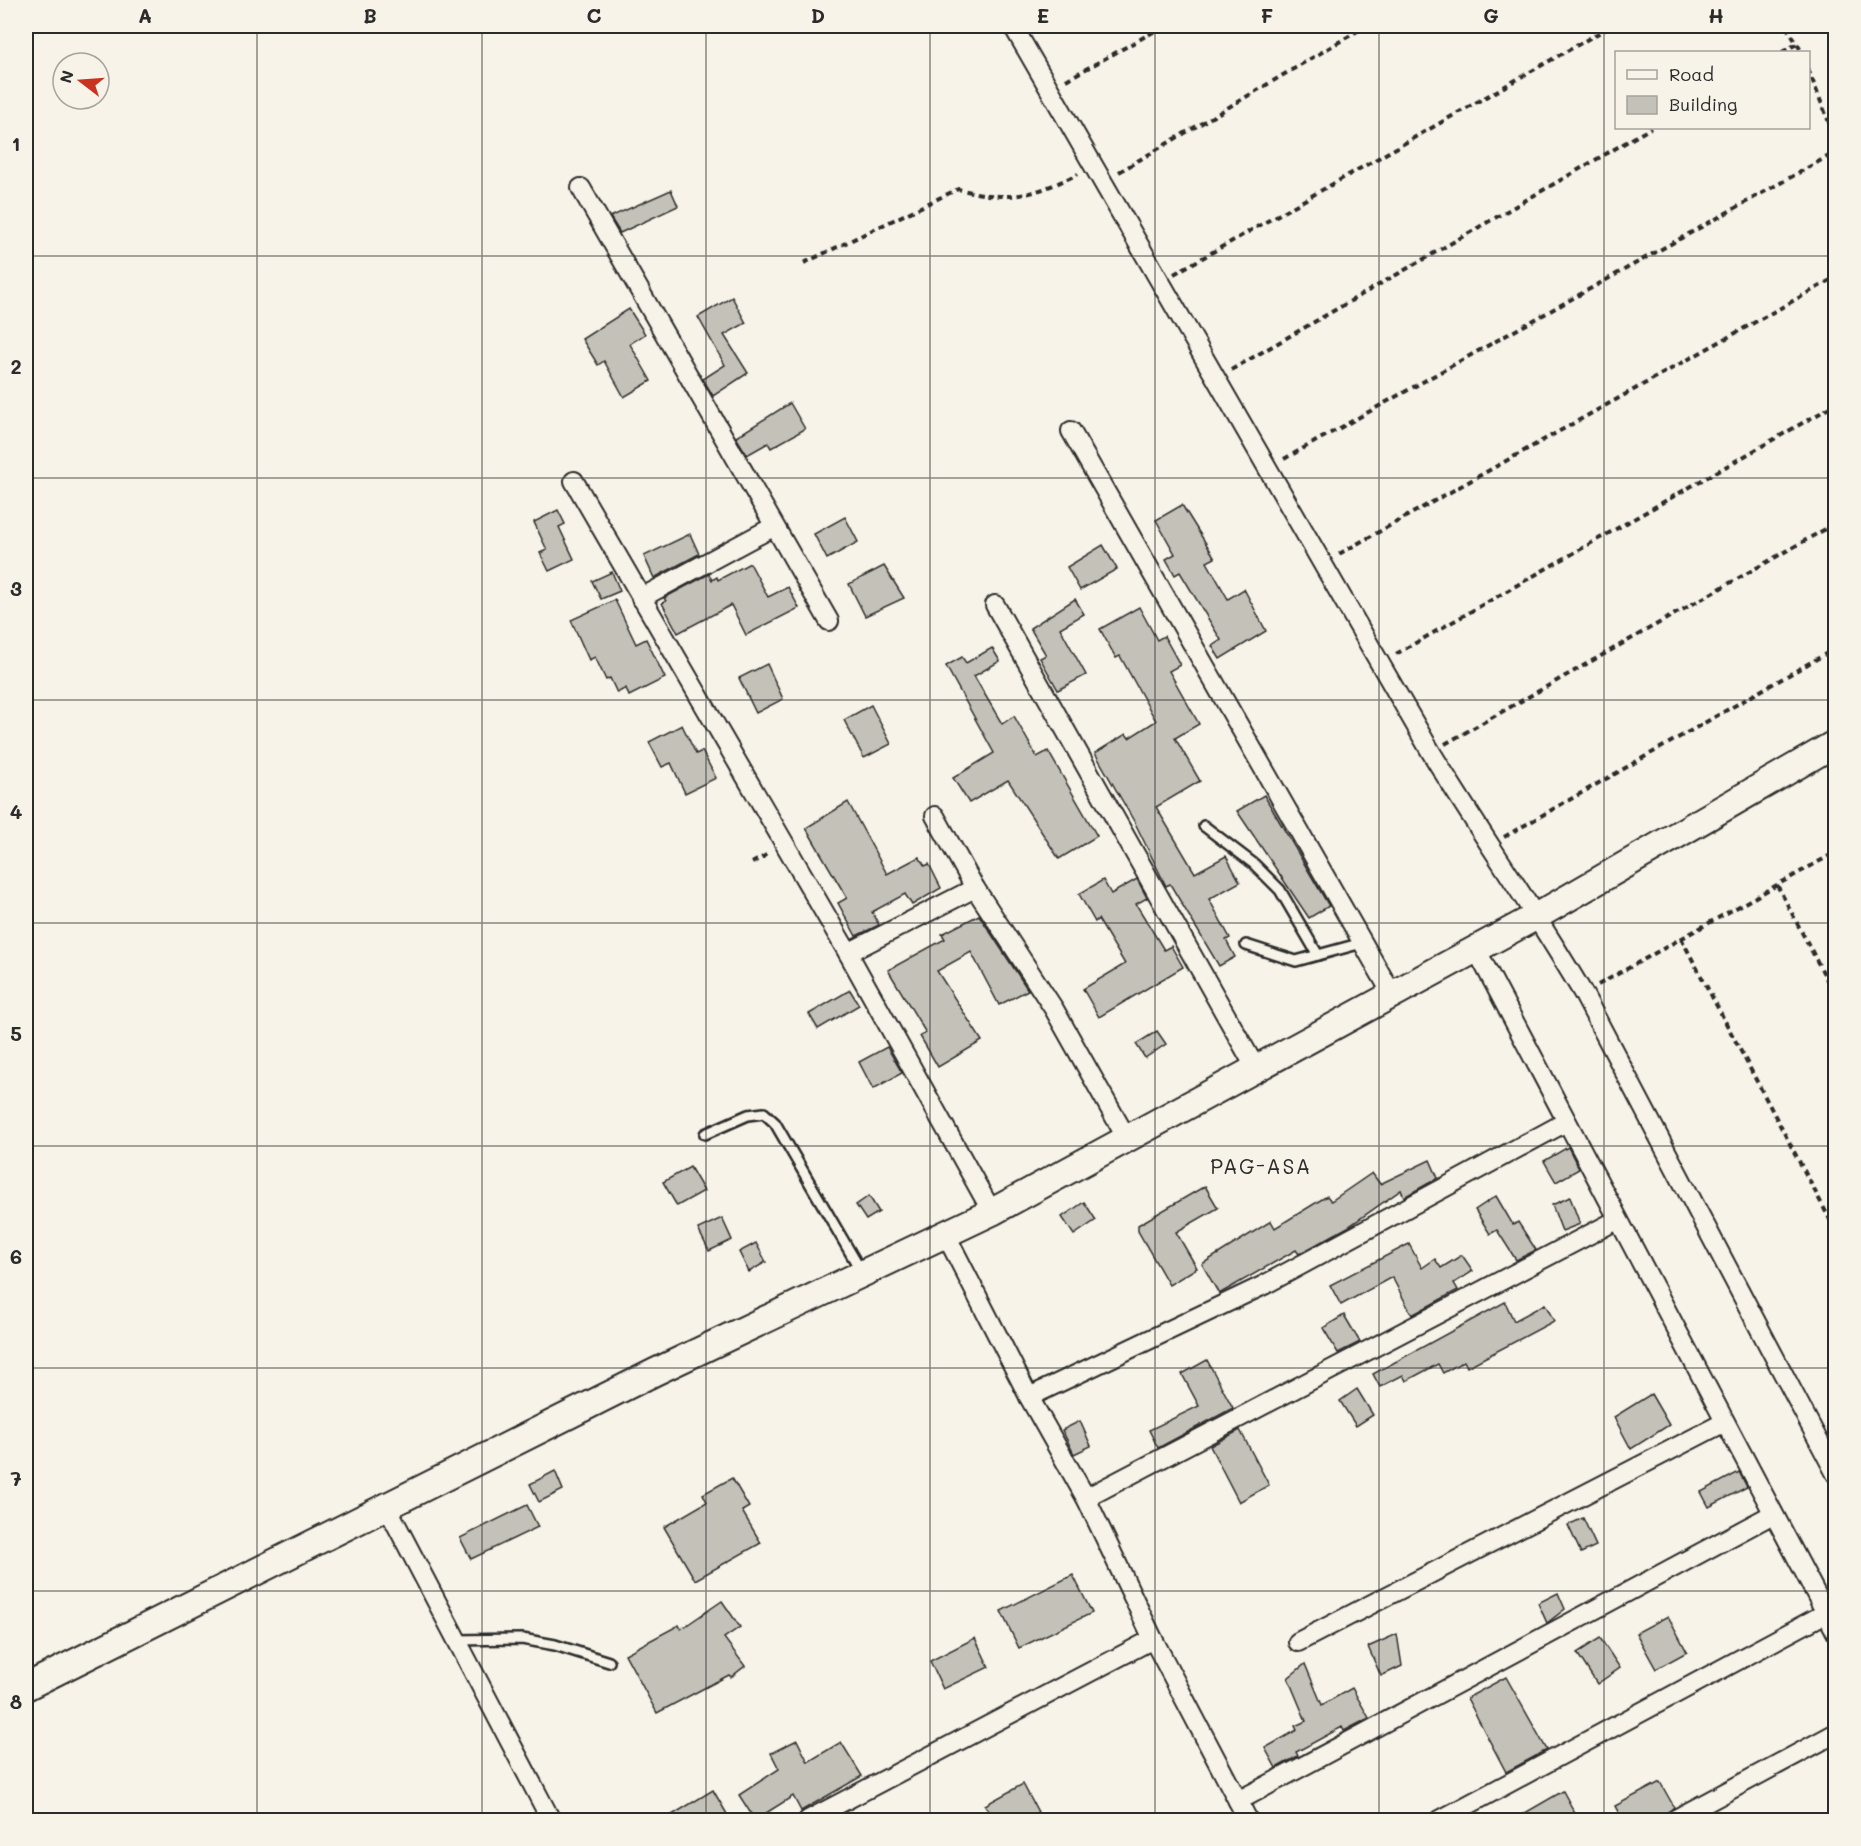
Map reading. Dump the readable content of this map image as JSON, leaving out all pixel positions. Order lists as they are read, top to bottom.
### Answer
{
  "districts": ["PAG-ASA"],
  "legend": ["Road", "Building"],
  "north": "left",
  "grid": {
    "columns": [
      "A",
      "B",
      "C",
      "D",
      "E",
      "F",
      "G",
      "H"
    ],
    "rows": [
      "1",
      "2",
      "3",
      "4",
      "5",
      "6",
      "7",
      "8"
    ]
  }
}
